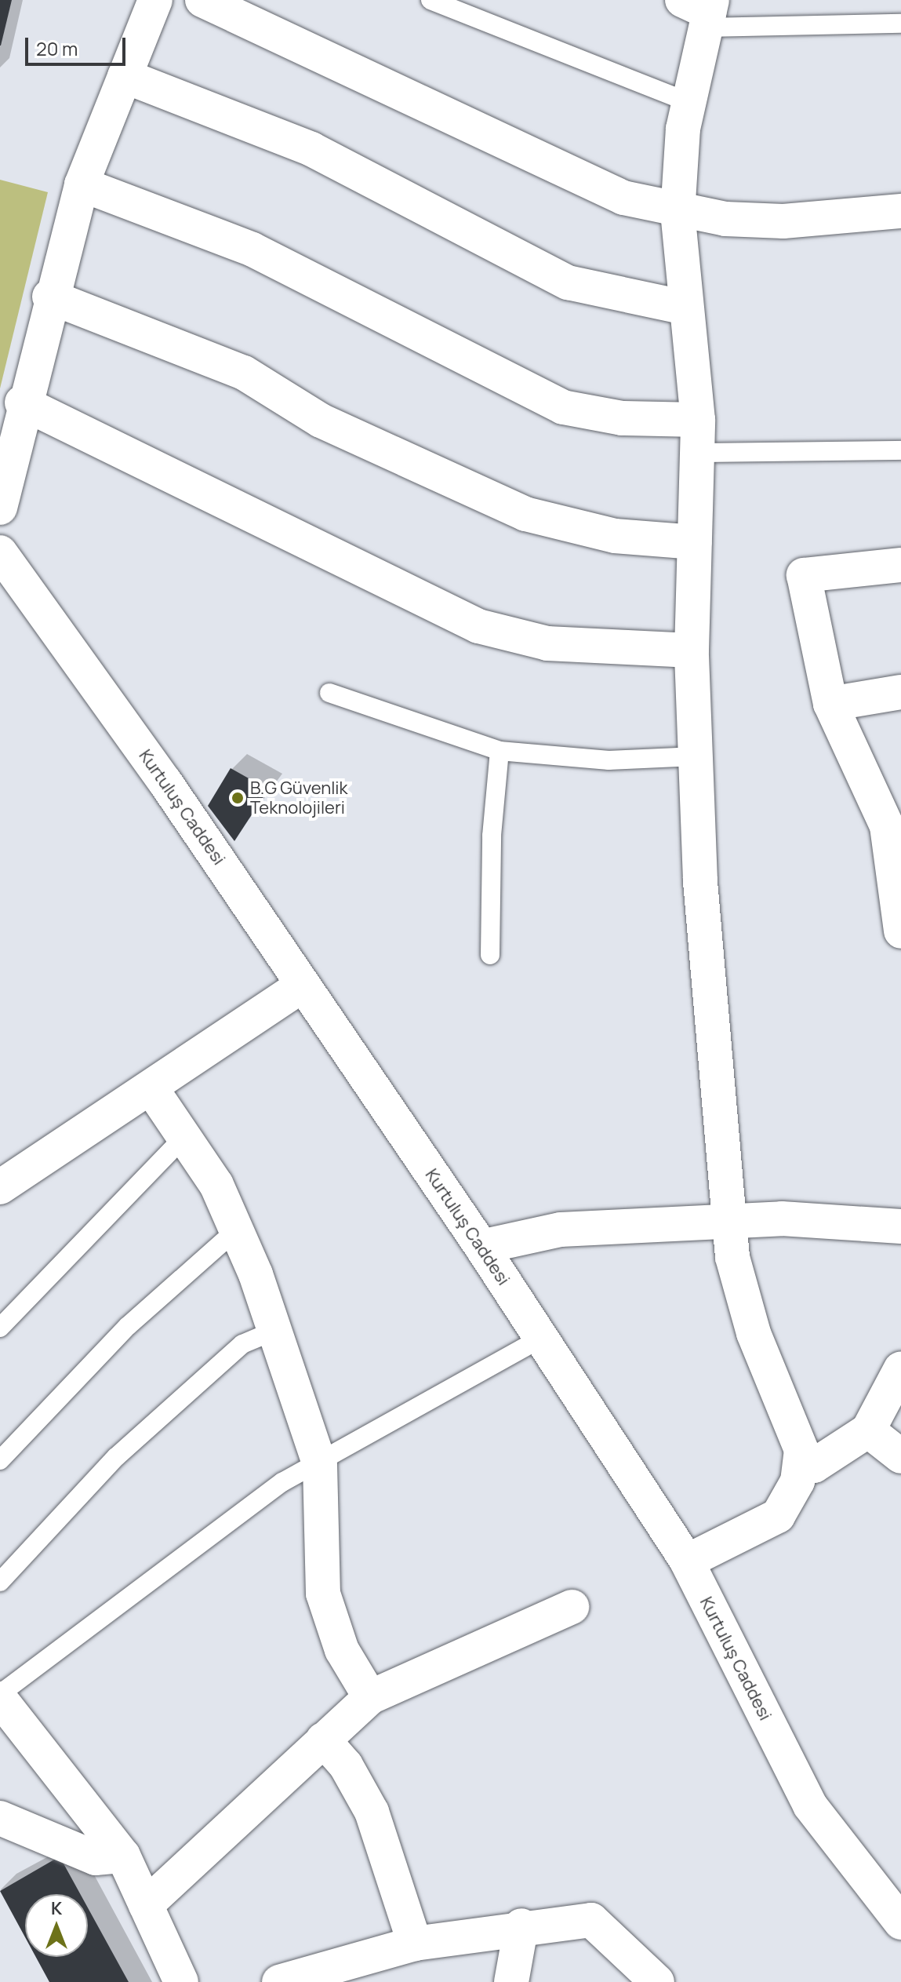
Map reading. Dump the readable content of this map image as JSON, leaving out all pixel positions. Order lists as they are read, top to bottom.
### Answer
{
  "streets": {
    "street": ["Kurtuluş Caddesi"]
  },
  "places": ["B.G Güvenlik Teknolojileri"],
  "scale_bar": "20 m",
  "north": "top"
}
